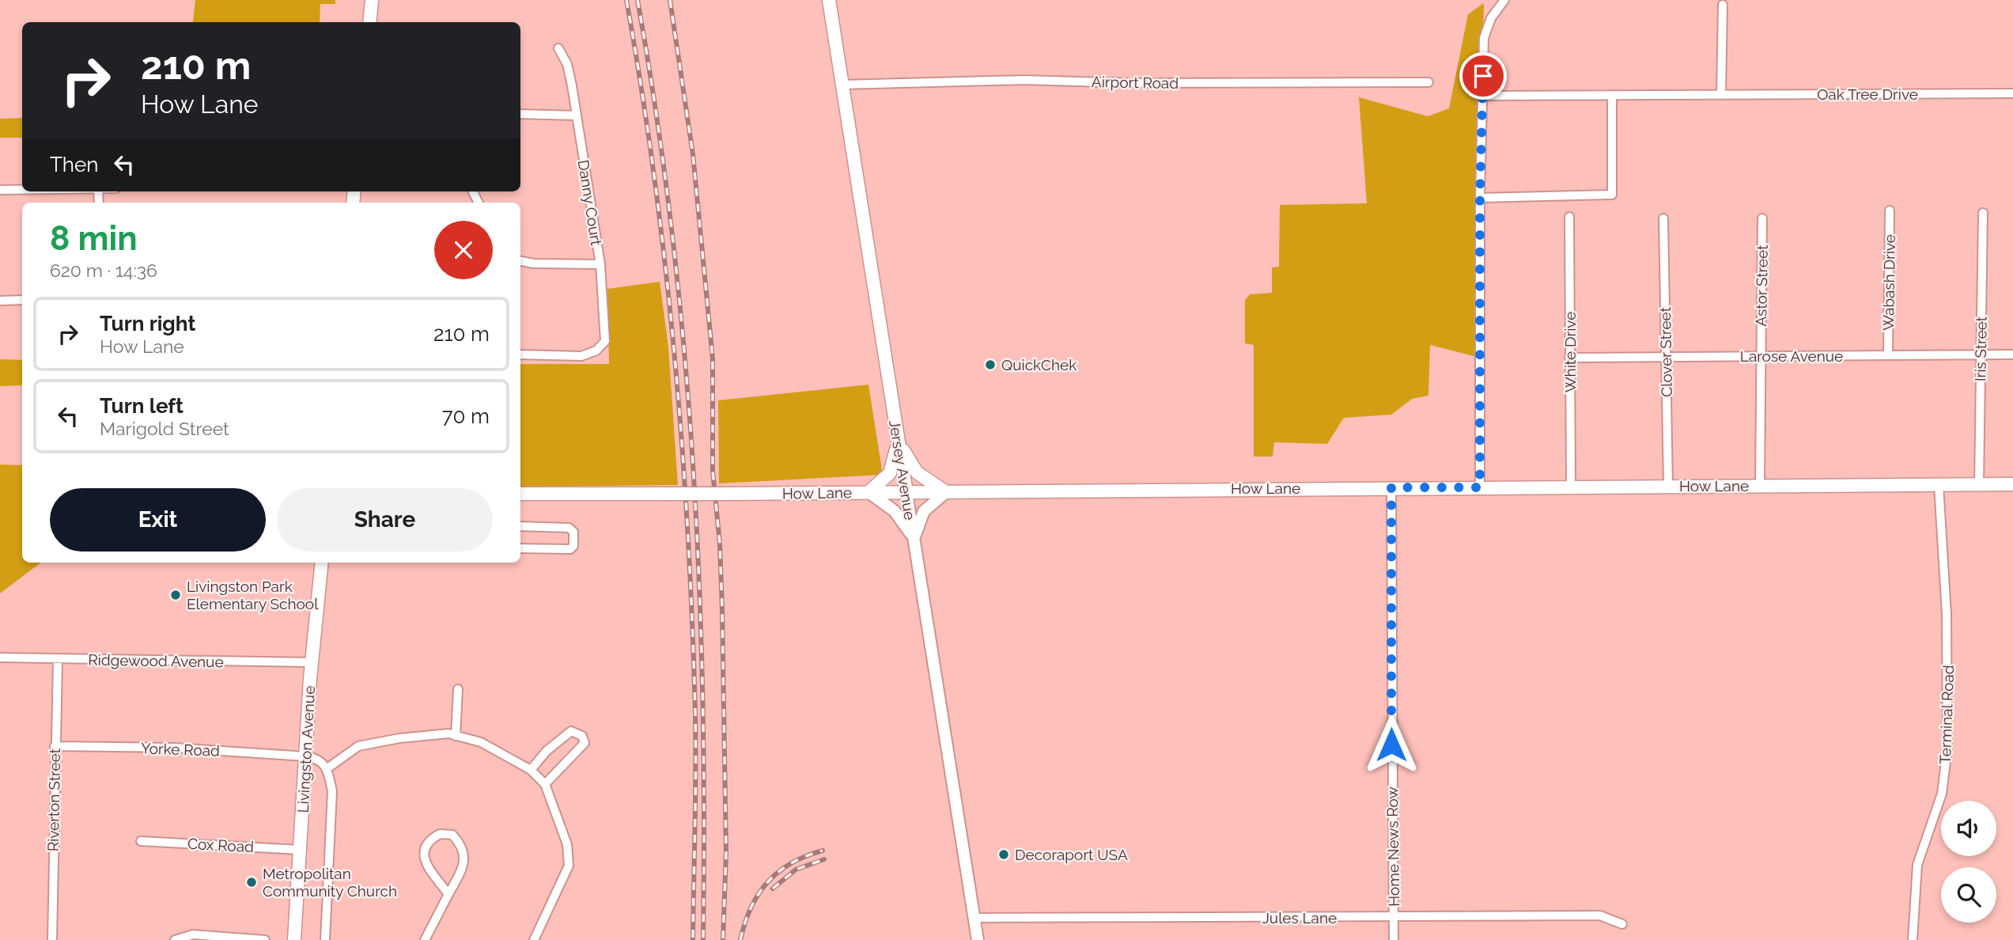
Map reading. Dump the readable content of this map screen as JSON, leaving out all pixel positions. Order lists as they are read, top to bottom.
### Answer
{
  "streets": {
    "main road": ["Jersey Avenue", "How Lane", "Livingston Avenue"],
    "street": [
      "Airport Road",
      "Oak Tree Drive",
      "Danny Court",
      "Wabash Drive",
      "Astor Street",
      "Iris Street",
      "White Drive",
      "Clover Street",
      "Larose Avenue",
      "Ridgewood Avenue",
      "Terminal Road",
      "Yorke Road",
      "Riverton Street",
      "Cox Road",
      "Home News Row",
      "Jules Lane"
    ]
  },
  "crossings": [
    ["Airport Road", "Jersey Avenue"],
    ["Wabash Drive", "Larose Avenue"],
    ["Astor Street", "Larose Avenue"],
    ["Astor Street", "How Lane"],
    ["Iris Street", "Larose Avenue"],
    ["Iris Street", "How Lane"],
    ["White Drive", "Larose Avenue"],
    ["White Drive", "How Lane"],
    ["Clover Street", "Larose Avenue"],
    ["Clover Street", "How Lane"],
    ["Jersey Avenue", "How Lane"],
    ["Jersey Avenue", "Jules Lane"],
    ["How Lane", "Terminal Road"],
    ["How Lane", "Home News Row"],
    ["Ridgewood Avenue", "Livingston Avenue"],
    ["Ridgewood Avenue", "Riverton Street"],
    ["Yorke Road", "Livingston Avenue"],
    ["Yorke Road", "Riverton Street"],
    ["Livingston Avenue", "Cox Road"],
    ["Home News Row", "Jules Lane"]
  ],
  "places": [
    "QuickChek",
    "Livingston Park Elementary School",
    "Decoraport USA",
    "Metropolitan Community Church"
  ],
  "page": {
    "turn": ["210 m", "How Lane"],
    "then": "Then",
    "heading": ["8 min", "620 m · 14:36"],
    "list": [
      {
        "name": "Turn right",
        "note": "How Lane",
        "value": "210 m"
      },
      {
        "name": "Turn left",
        "note": "Marigold Street",
        "value": "70 m"
      }
    ],
    "buttons": ["Exit", "Share"]
  }
}
